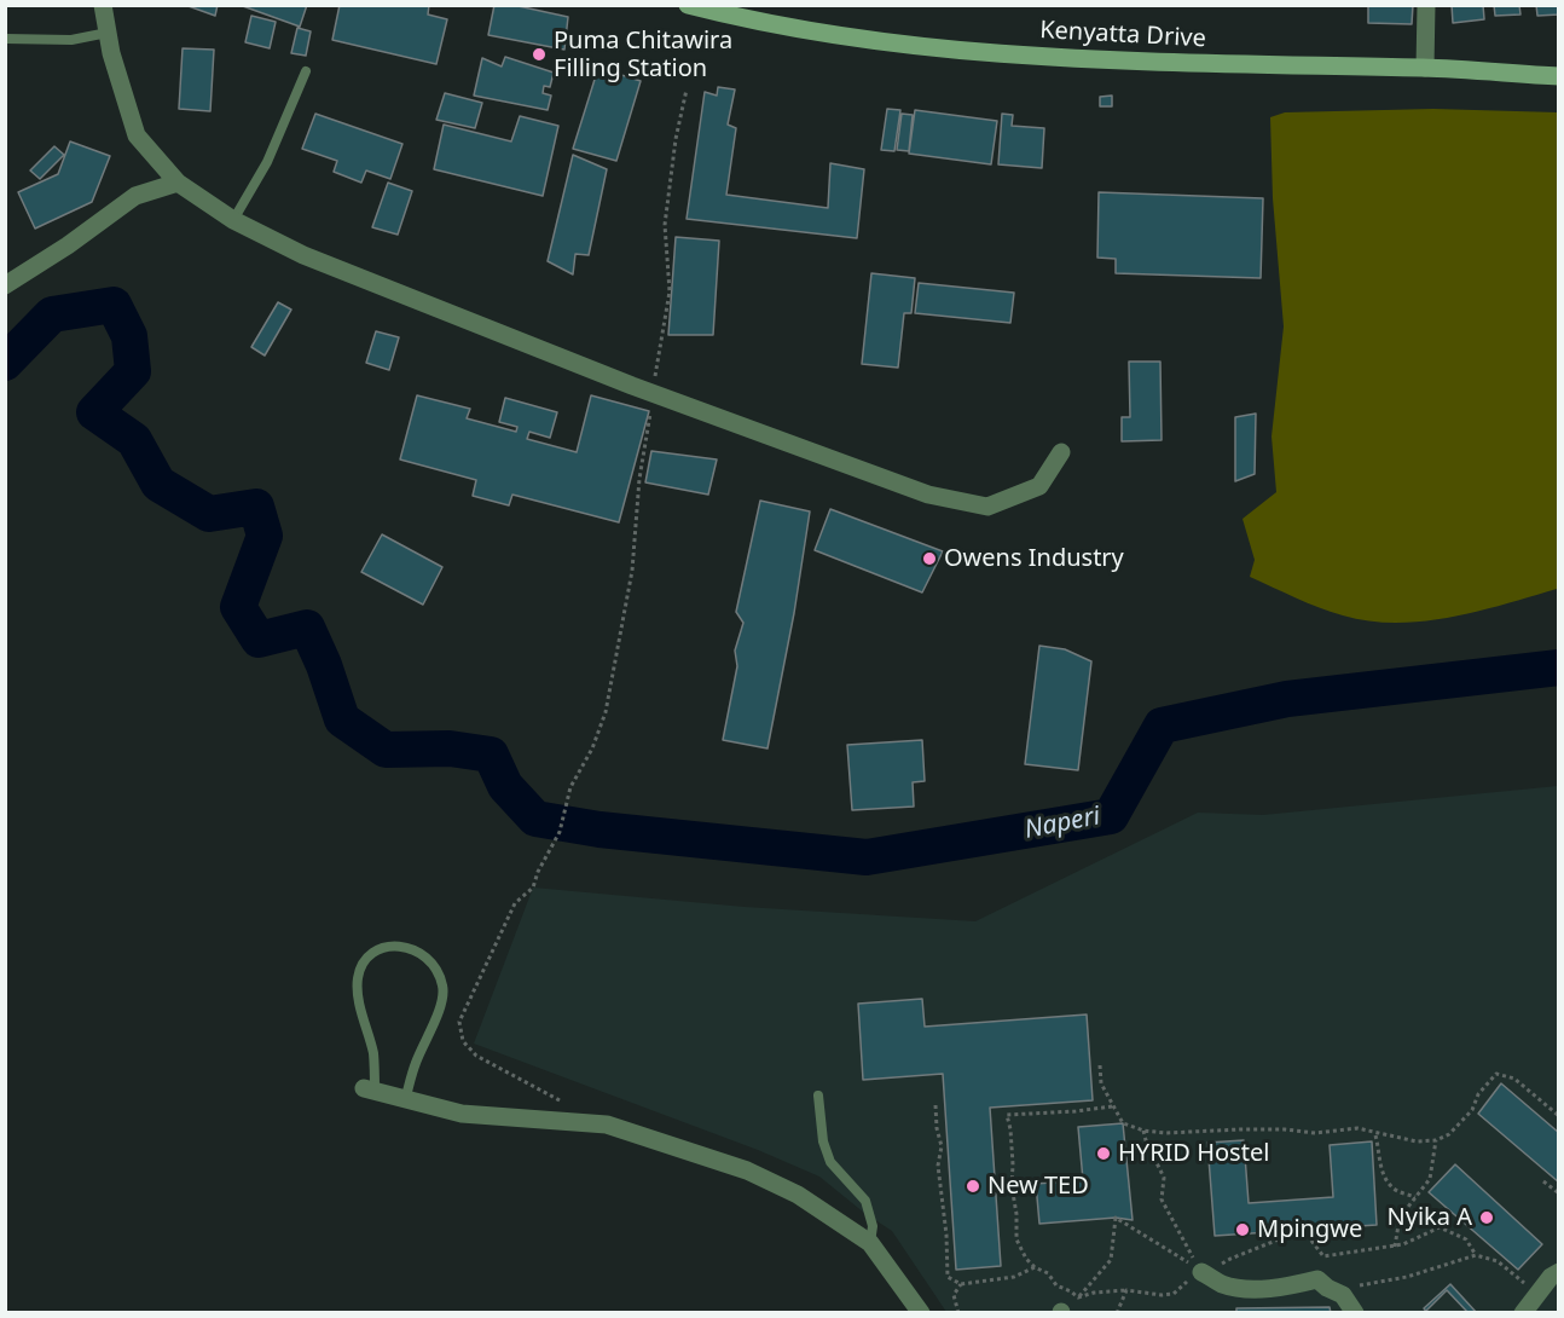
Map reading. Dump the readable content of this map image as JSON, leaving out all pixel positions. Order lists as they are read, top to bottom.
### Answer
{
  "streets": {
    "main road": ["Kenyatta Drive"]
  },
  "water": ["Naperi"],
  "places": [
    "Puma Chitawira Filling Station",
    "Owens Industry",
    "HYRID Hostel",
    "New TED",
    "Nyika A",
    "Mpingwe"
  ]
}
